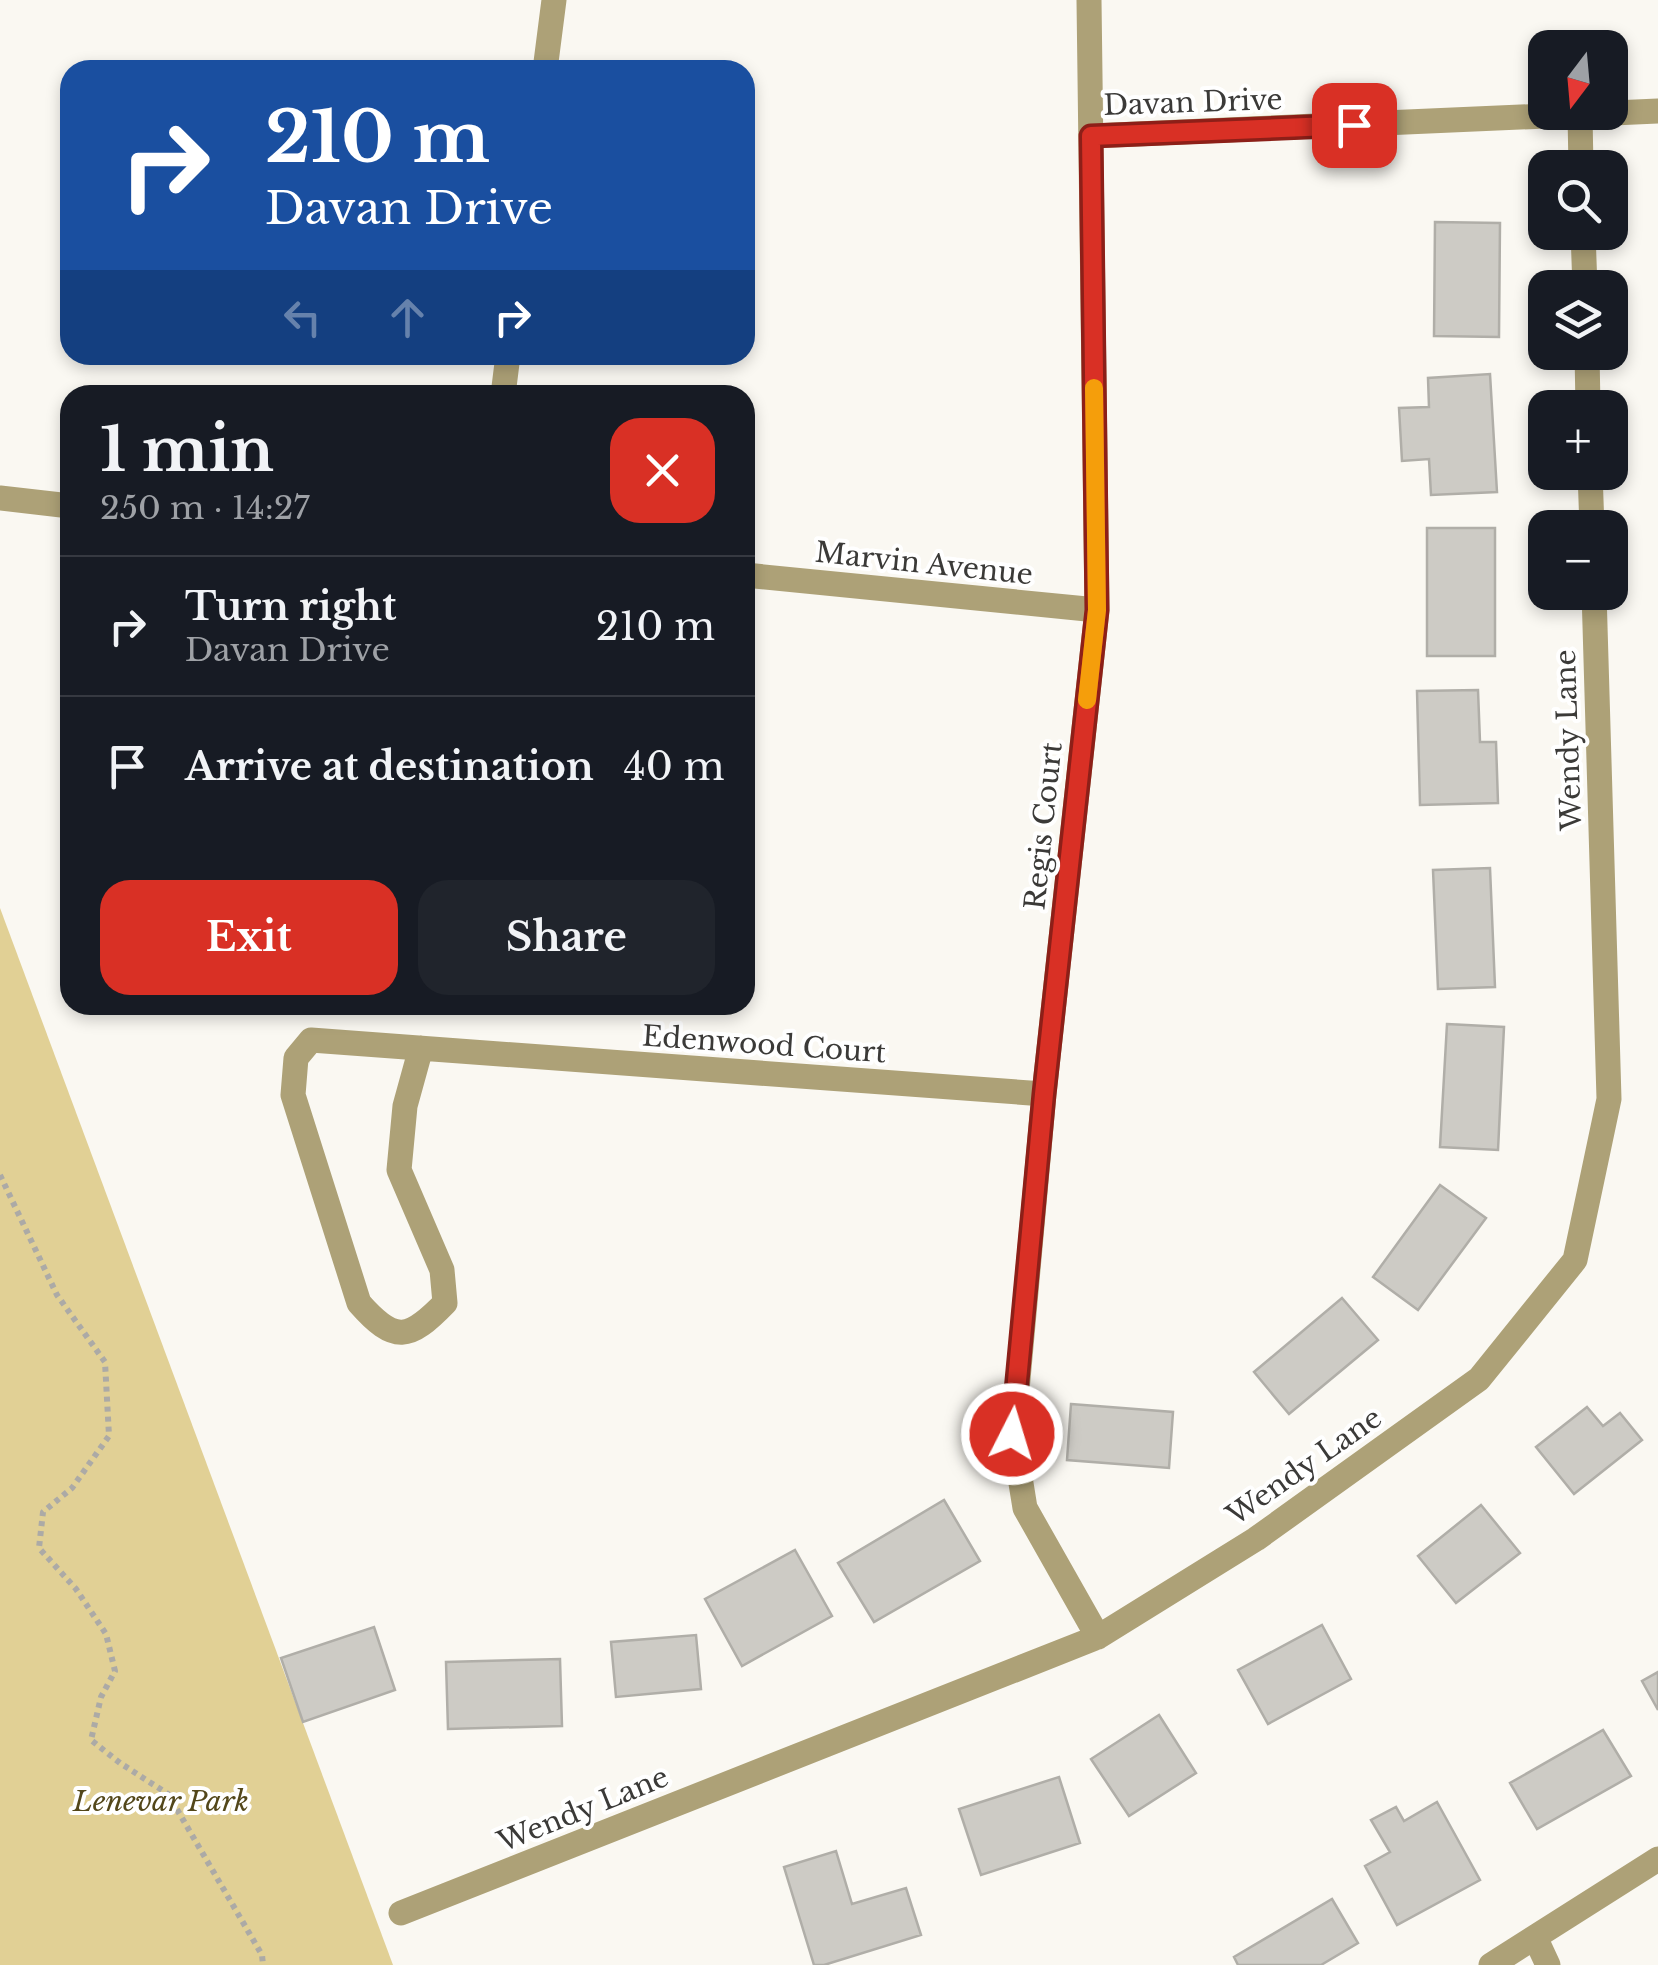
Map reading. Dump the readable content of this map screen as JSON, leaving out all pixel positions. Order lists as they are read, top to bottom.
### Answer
{
  "streets": {
    "street": [
      "Davan Drive",
      "Marvin Avenue",
      "Wendy Lane",
      "Regis Court",
      "Edenwood Court"
    ]
  },
  "crossings": [
    ["Davan Drive", "Regis Court"],
    ["Marvin Avenue", "Regis Court"],
    ["Wendy Lane", "Regis Court"],
    ["Regis Court", "Edenwood Court"]
  ],
  "parks": ["Lenevar Park"],
  "north": "bottom",
  "page": {
    "map_buttons": ["+", "−"],
    "turn": ["210 m", "Davan Drive"],
    "heading": ["1 min", "250 m · 14:27"],
    "list": [
      {
        "name": "Turn right",
        "note": "Davan Drive",
        "value": "210 m"
      },
      {
        "name": "Arrive at destination",
        "value": "40 m"
      }
    ],
    "buttons": ["Exit", "Share"]
  }
}
